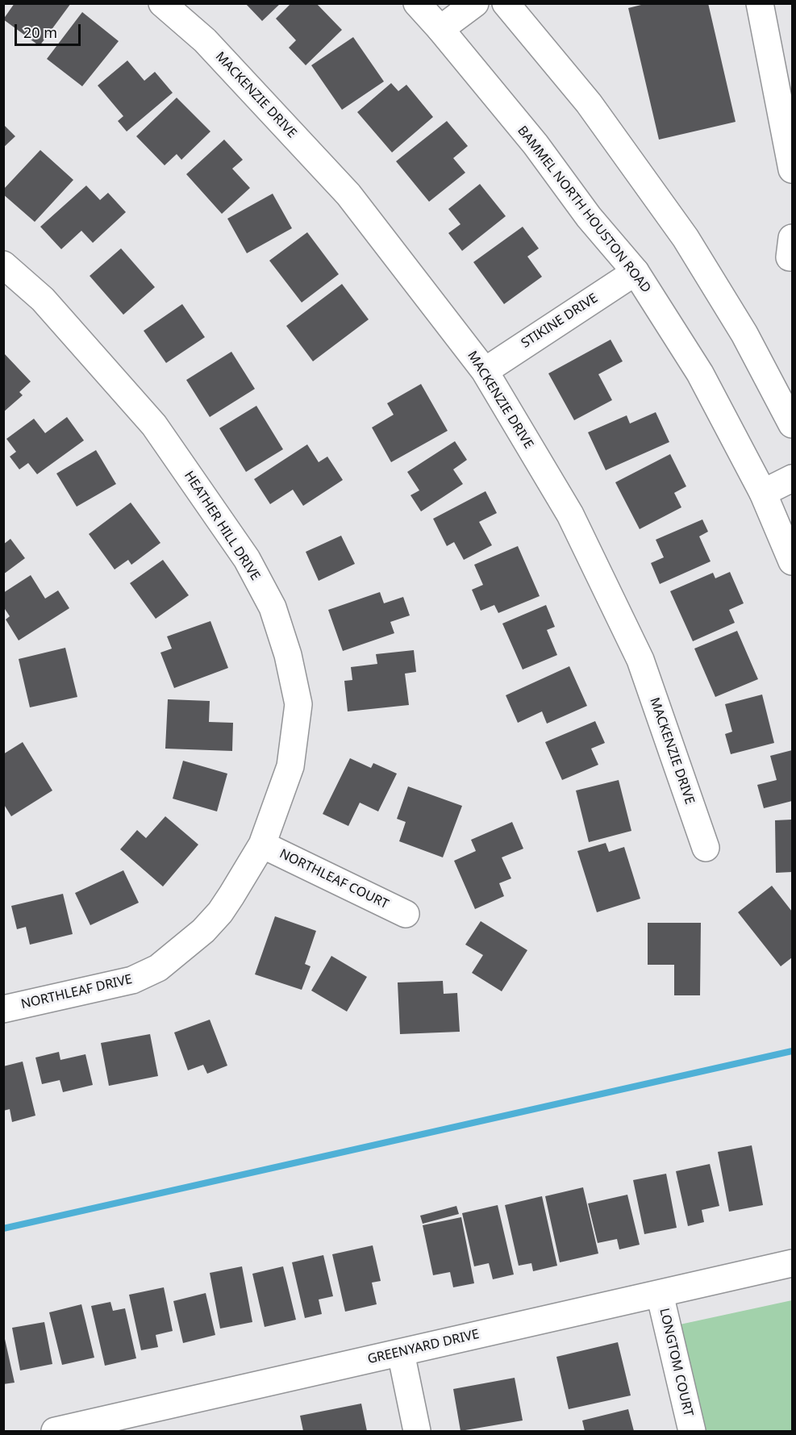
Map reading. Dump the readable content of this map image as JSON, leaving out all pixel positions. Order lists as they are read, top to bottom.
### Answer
{
  "streets": {
    "street": [
      "MACKENZIE DRIVE",
      "BAMMEL NORTH HOUSTON ROAD",
      "STIKINE DRIVE",
      "HEATHER HILL DRIVE",
      "NORTHLEAF COURT",
      "NORTHLEAF DRIVE",
      "GREENYARD DRIVE",
      "LONGTOM COURT"
    ]
  },
  "crossings": [
    ["MACKENZIE DRIVE", "STIKINE DRIVE"],
    ["BAMMEL NORTH HOUSTON ROAD", "STIKINE DRIVE"],
    ["HEATHER HILL DRIVE", "NORTHLEAF COURT"],
    ["HEATHER HILL DRIVE", "NORTHLEAF DRIVE"],
    ["NORTHLEAF COURT", "NORTHLEAF DRIVE"],
    ["GREENYARD DRIVE", "LONGTOM COURT"]
  ],
  "scale_bar": "20 m"
}
